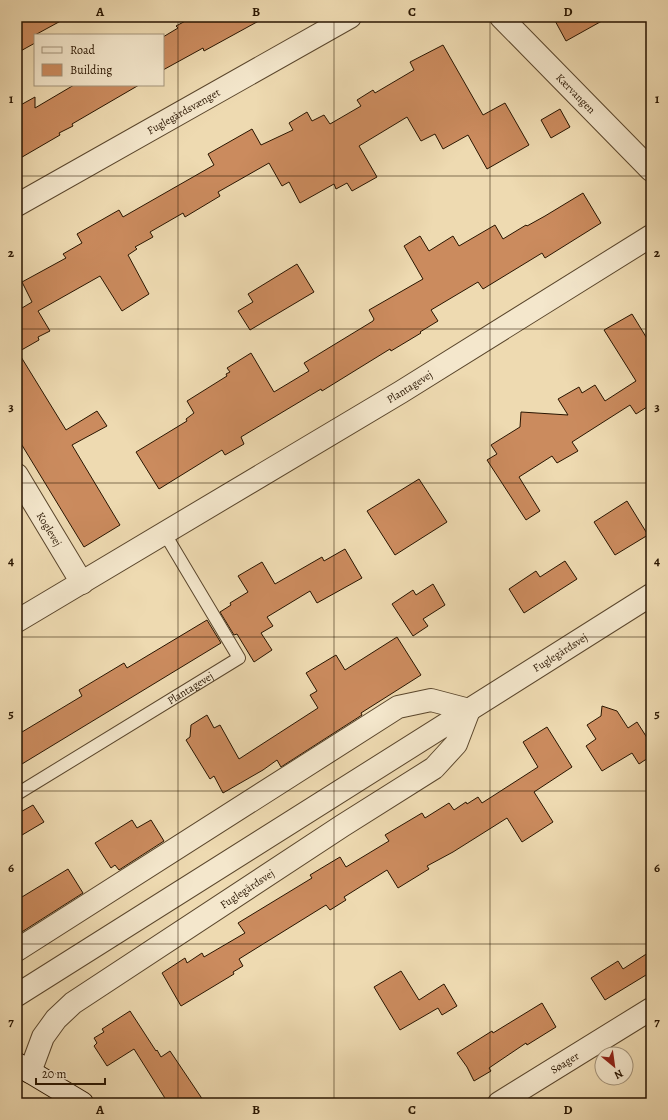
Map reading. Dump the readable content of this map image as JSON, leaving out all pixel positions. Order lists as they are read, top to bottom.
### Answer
{
  "streets": {
    "street": [
      "Kærvangen",
      "Fuglegårdsvænget",
      "Plantagevej",
      "Koglevej",
      "Fuglegårdsvej",
      "Søager"
    ]
  },
  "crossings": [
    ["Plantagevej", "Koglevej"]
  ],
  "legend": ["Road", "Building"],
  "scale_bar": "20 m",
  "north": "bottom right",
  "grid": {
    "columns": [
      "A",
      "B",
      "C",
      "D"
    ],
    "rows": [
      "1",
      "2",
      "3",
      "4",
      "5",
      "6",
      "7"
    ]
  }
}
